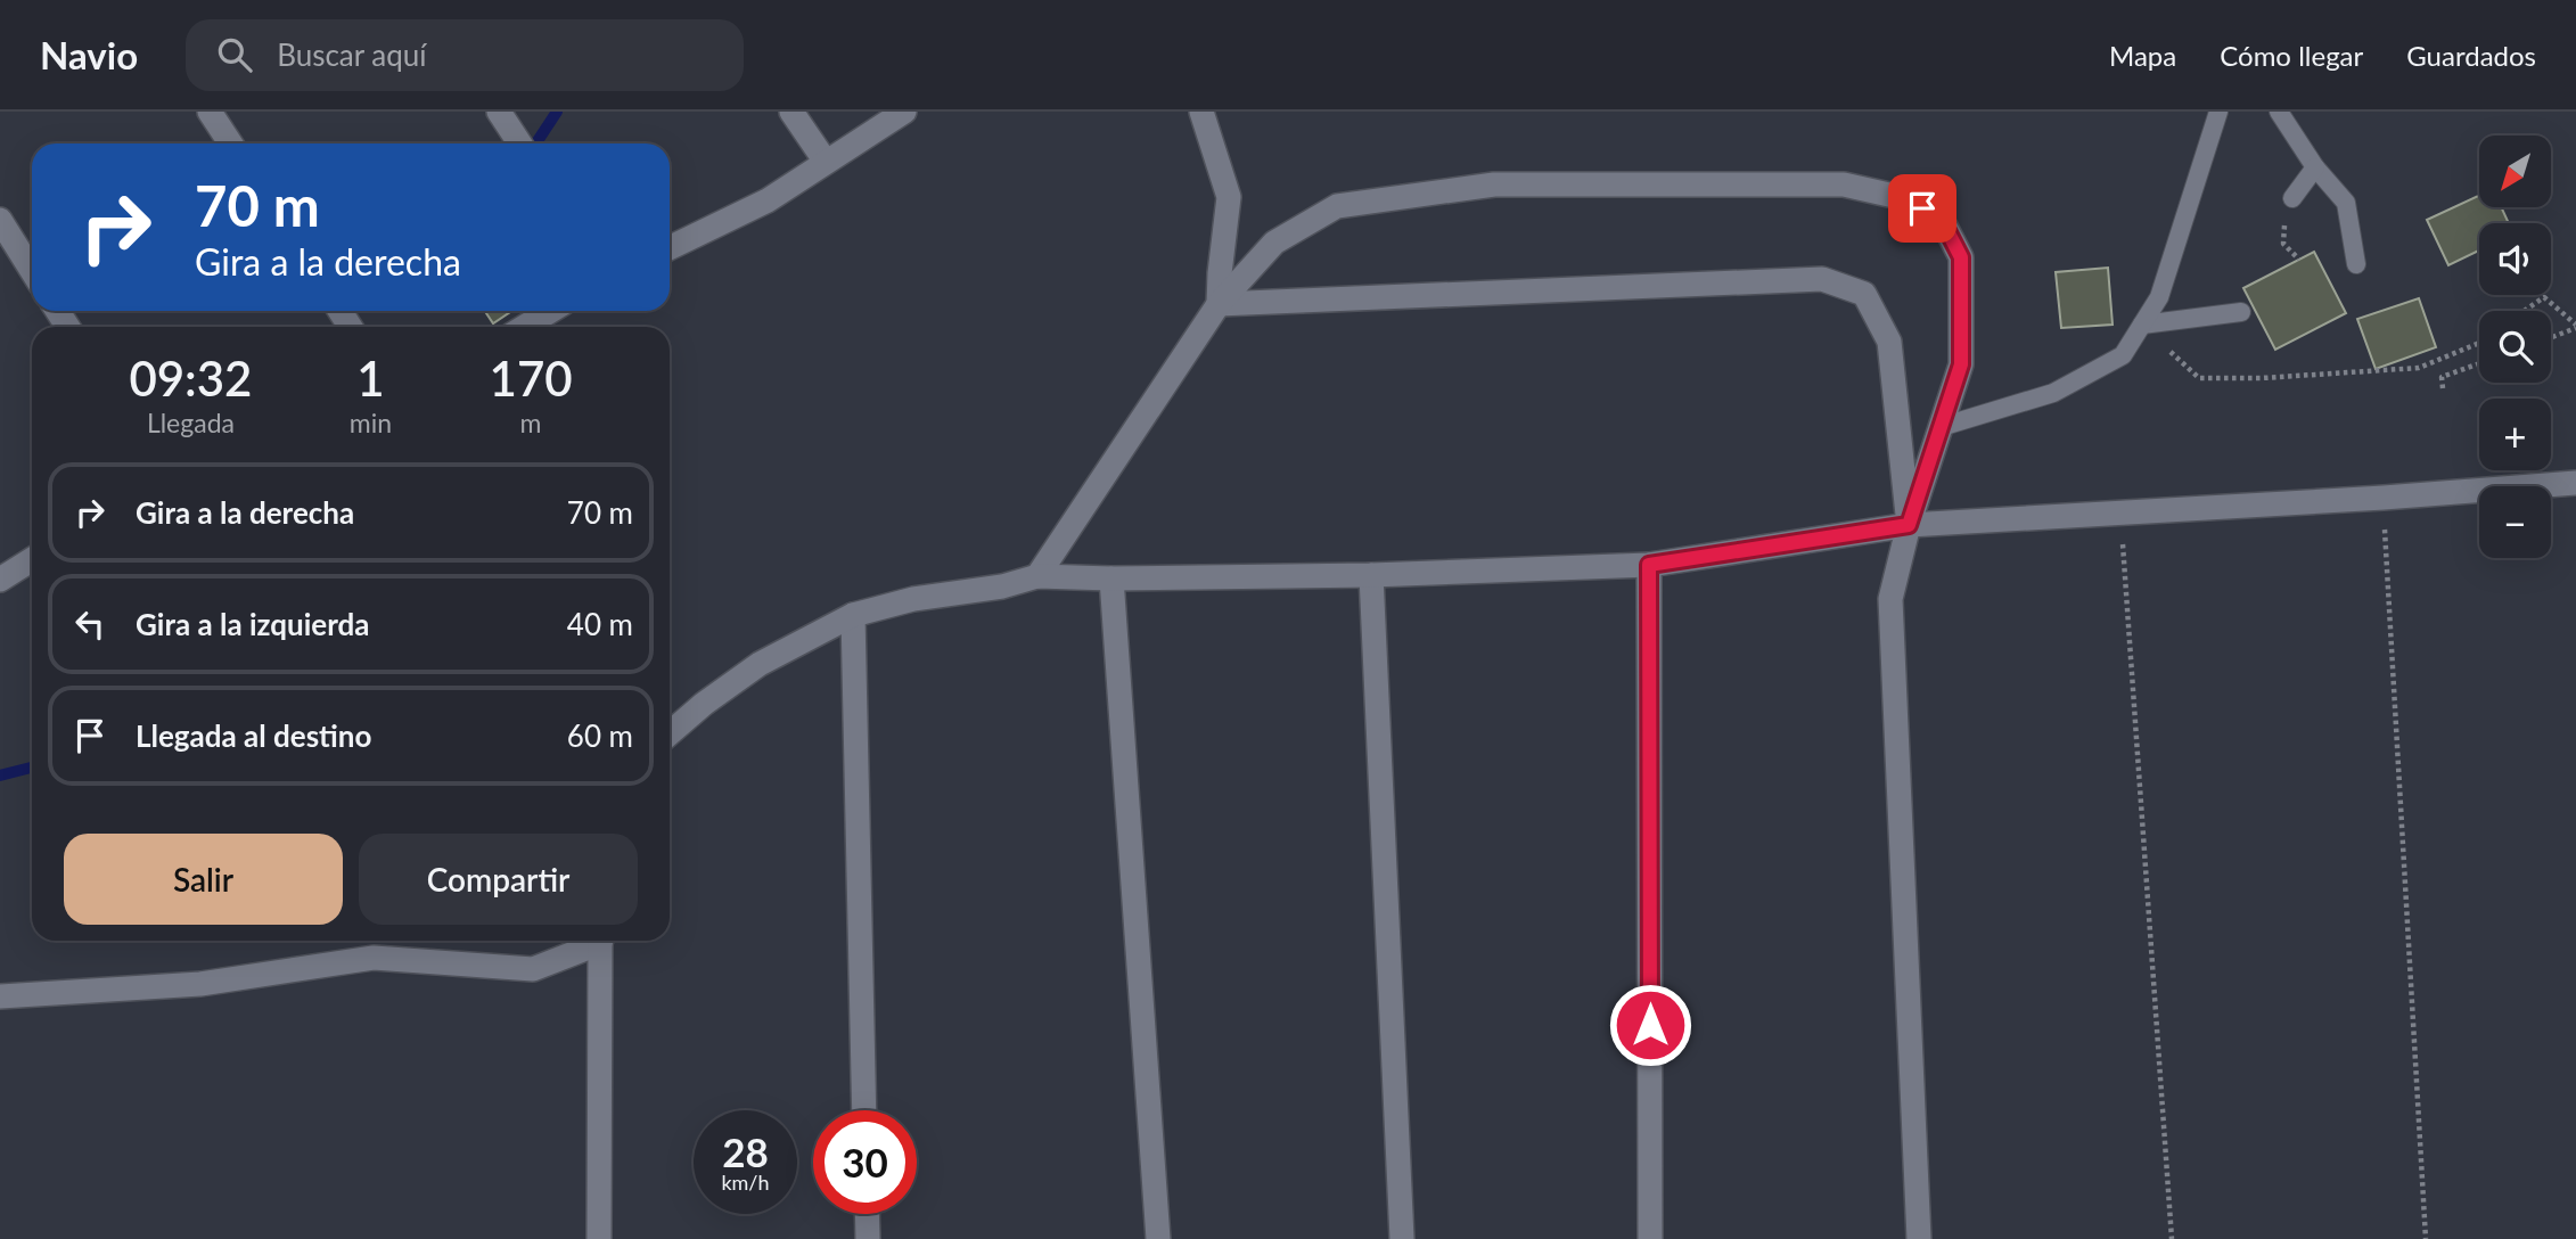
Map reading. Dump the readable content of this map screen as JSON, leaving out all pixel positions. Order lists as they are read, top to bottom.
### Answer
{
  "north": "bottom left",
  "page": {
    "header": "Navio",
    "search": "Buscar aquí",
    "nav": ["Mapa", "Cómo llegar", "Guardados"],
    "map_buttons": ["+", "−"],
    "turn": ["70 m", "Gira a la derecha"],
    "eta": [
      "09:32",
      "Llegada",
      "1",
      "min",
      "170",
      "m"
    ],
    "list": [
      {
        "name": "Gira a la derecha",
        "value": "70 m"
      },
      {
        "name": "Gira a la izquierda",
        "value": "40 m"
      },
      {
        "name": "Llegada al destino",
        "value": "60 m"
      }
    ],
    "buttons": ["Salir", "Compartir"],
    "speed": "28 km/h",
    "limit": "30"
  }
}
